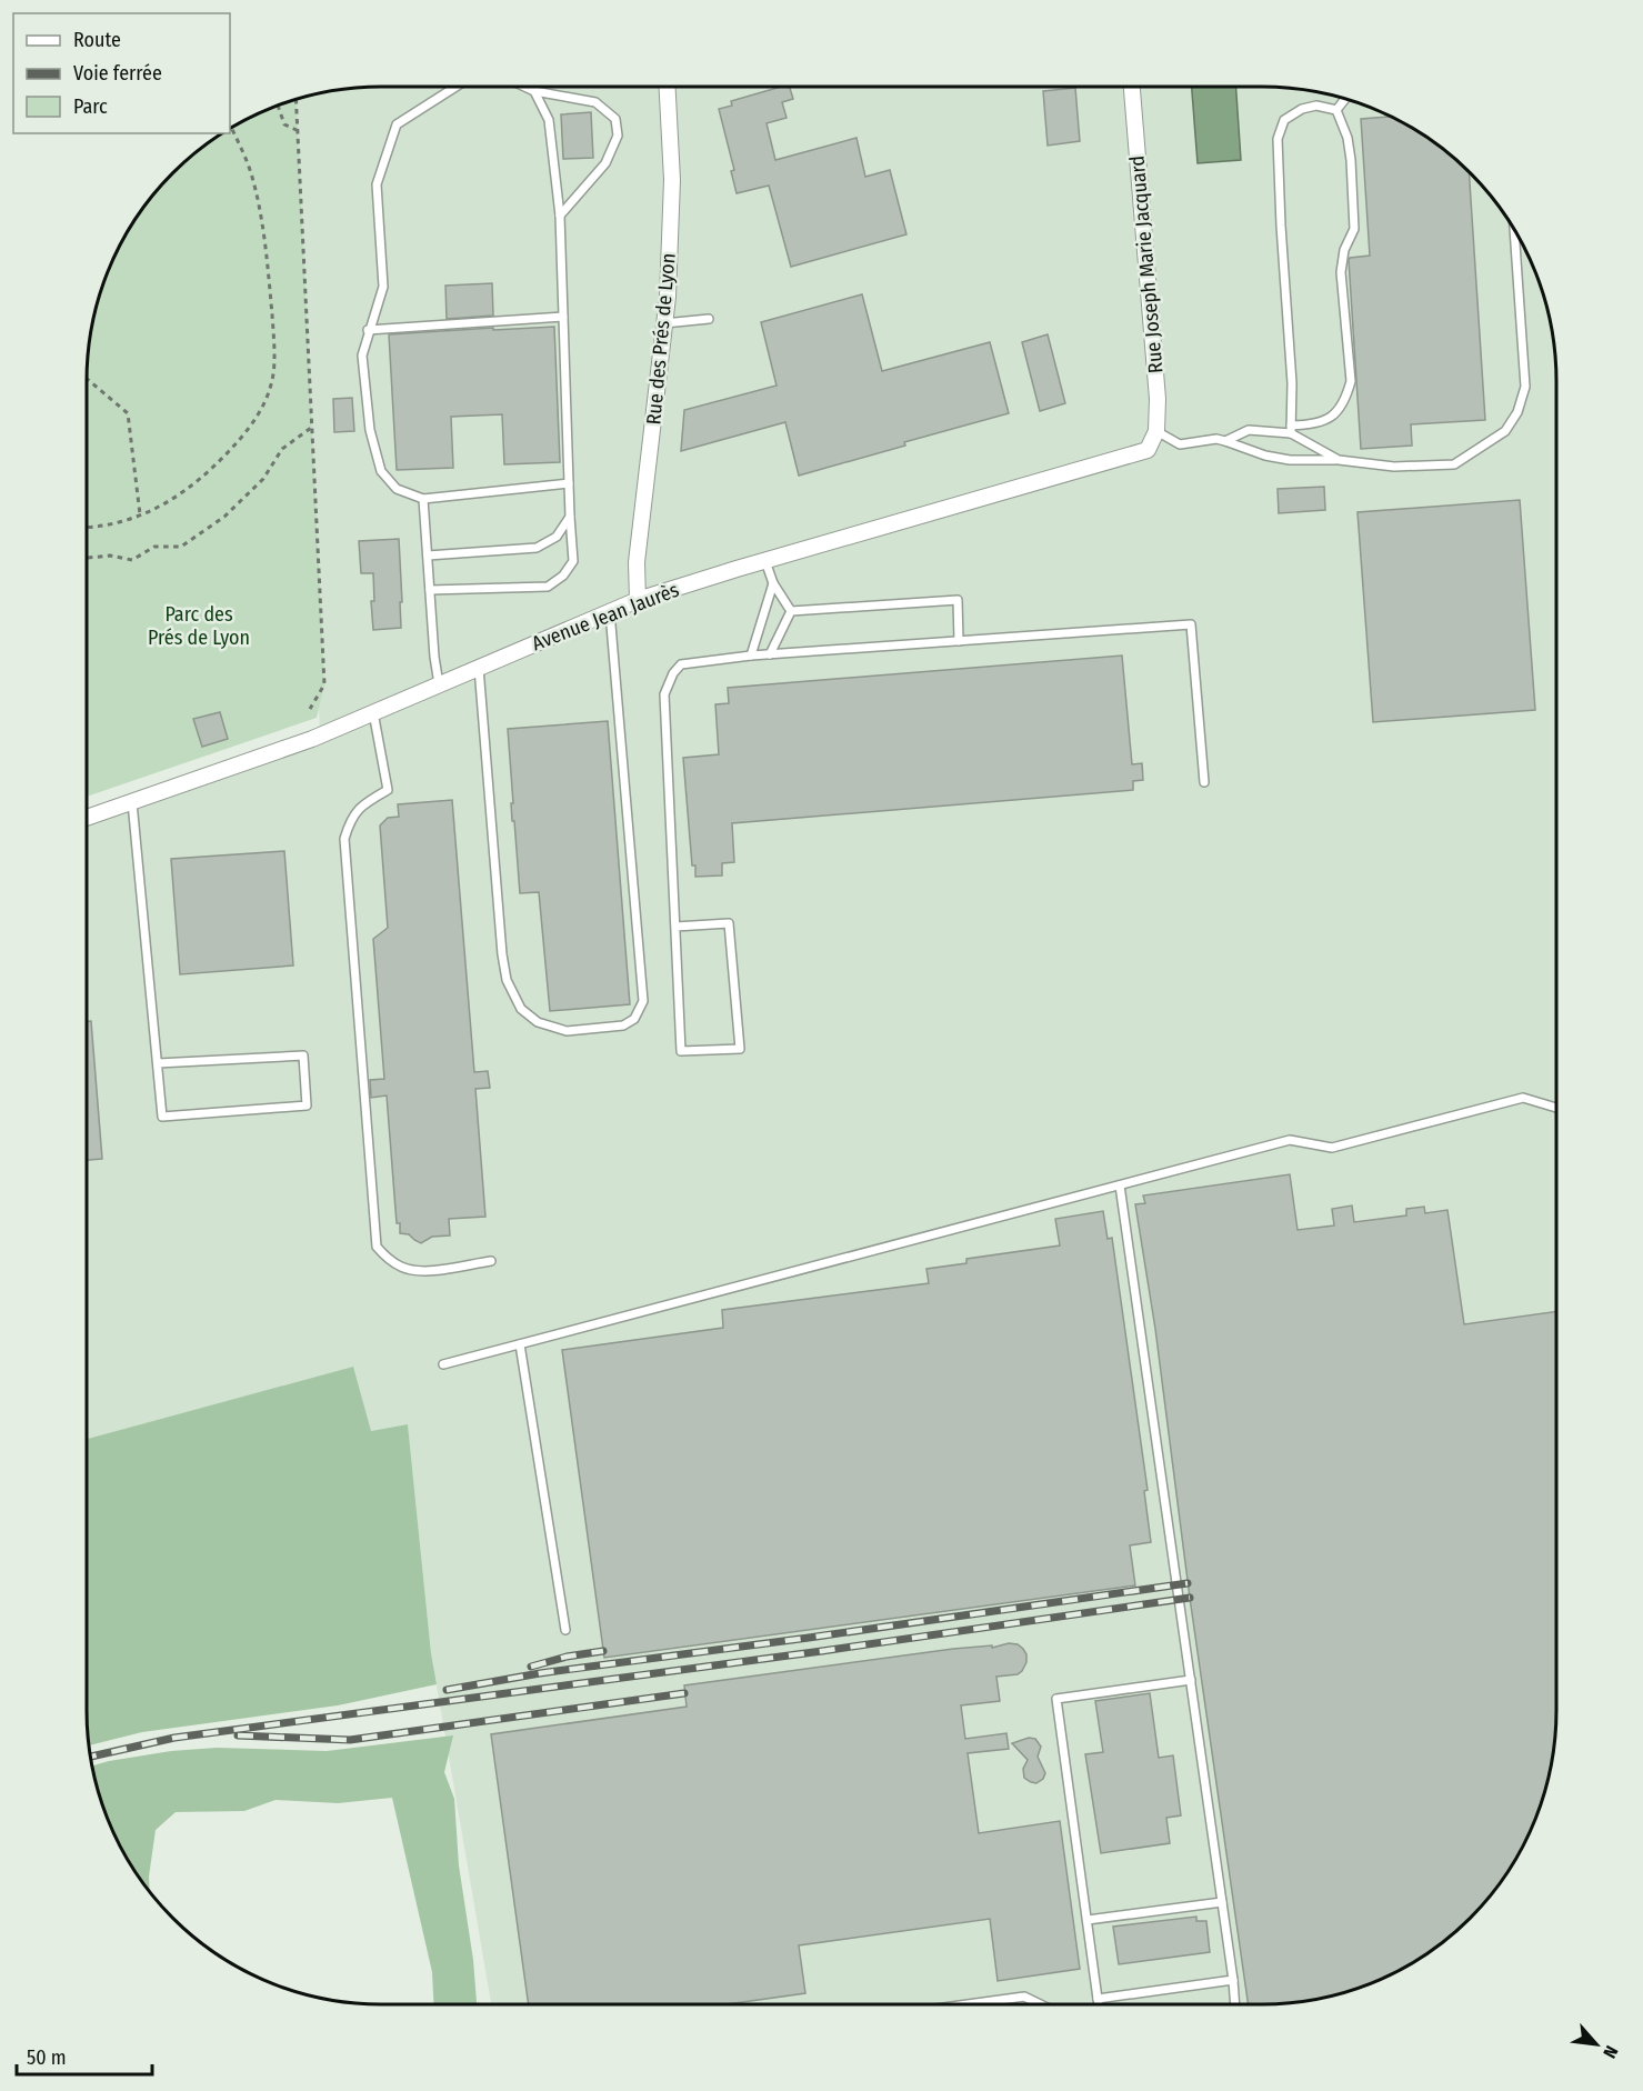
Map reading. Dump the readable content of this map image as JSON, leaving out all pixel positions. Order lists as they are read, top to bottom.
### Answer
{
  "streets": {
    "street": ["Rue Joseph Marie Jacquard", "Rue des Prés de Lyon", "Avenue Jean Jaurès"]
  },
  "crossings": [
    ["Rue Joseph Marie Jacquard", "Avenue Jean Jaurès"],
    ["Rue des Prés de Lyon", "Avenue Jean Jaurès"]
  ],
  "parks": ["Parc des Prés de Lyon"],
  "legend": ["Route", "Voie ferrée", "Parc"],
  "scale_bar": "50 m",
  "north": "bottom right"
}
